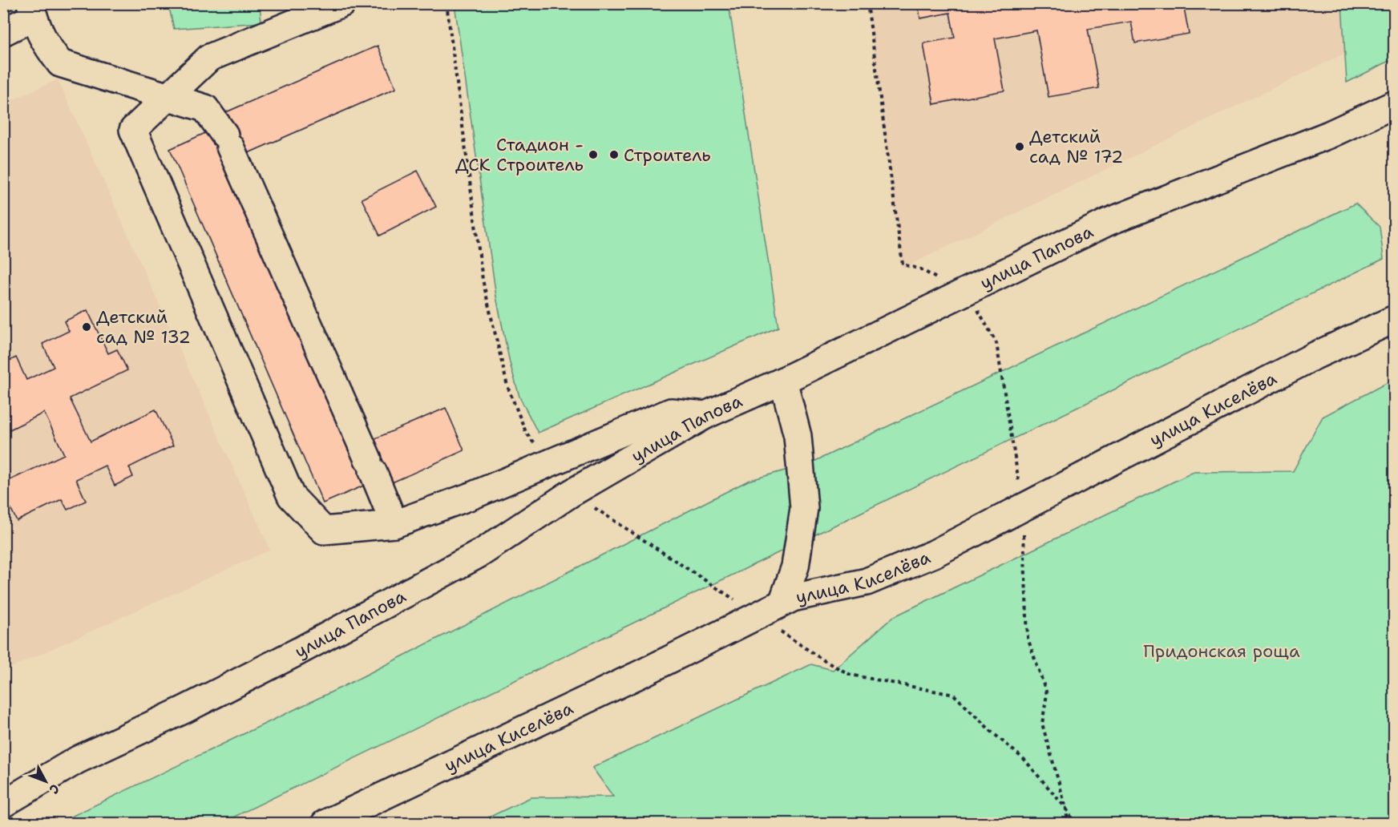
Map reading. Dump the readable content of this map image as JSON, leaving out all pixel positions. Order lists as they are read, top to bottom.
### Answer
{
  "streets": {
    "street": ["улица Папова", "улица Киселёва"]
  },
  "parks": ["Придонская роща"],
  "places": [
    "Детский сад № 172",
    "Стадион - ДСК Строитель",
    "Строитель",
    "Детский сад № 132"
  ],
  "north": "bottom right"
}
